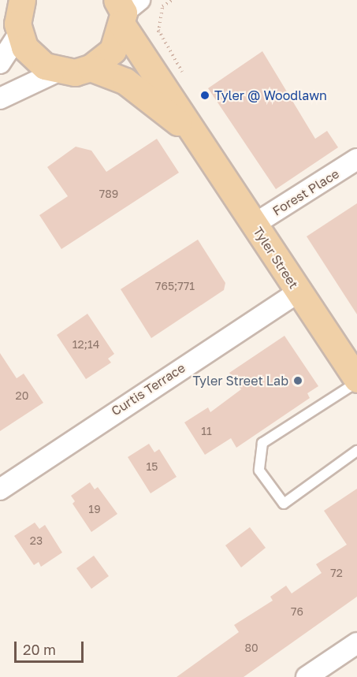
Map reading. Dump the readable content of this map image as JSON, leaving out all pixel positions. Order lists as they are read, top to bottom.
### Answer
{
  "streets": {
    "main road": ["Tyler Street"],
    "street": ["Forest Place", "Curtis Terrace"]
  },
  "crossings": [
    ["Forest Place", "Tyler Street"],
    ["Tyler Street", "Curtis Terrace"]
  ],
  "places": ["Tyler @ Woodlawn", "Tyler Street Lab"],
  "house_numbers": [
    "789",
    "765;771",
    "12;14",
    "20",
    "11",
    "15",
    "19",
    "23",
    "72",
    "76",
    "80"
  ],
  "scale_bar": "20 m"
}
